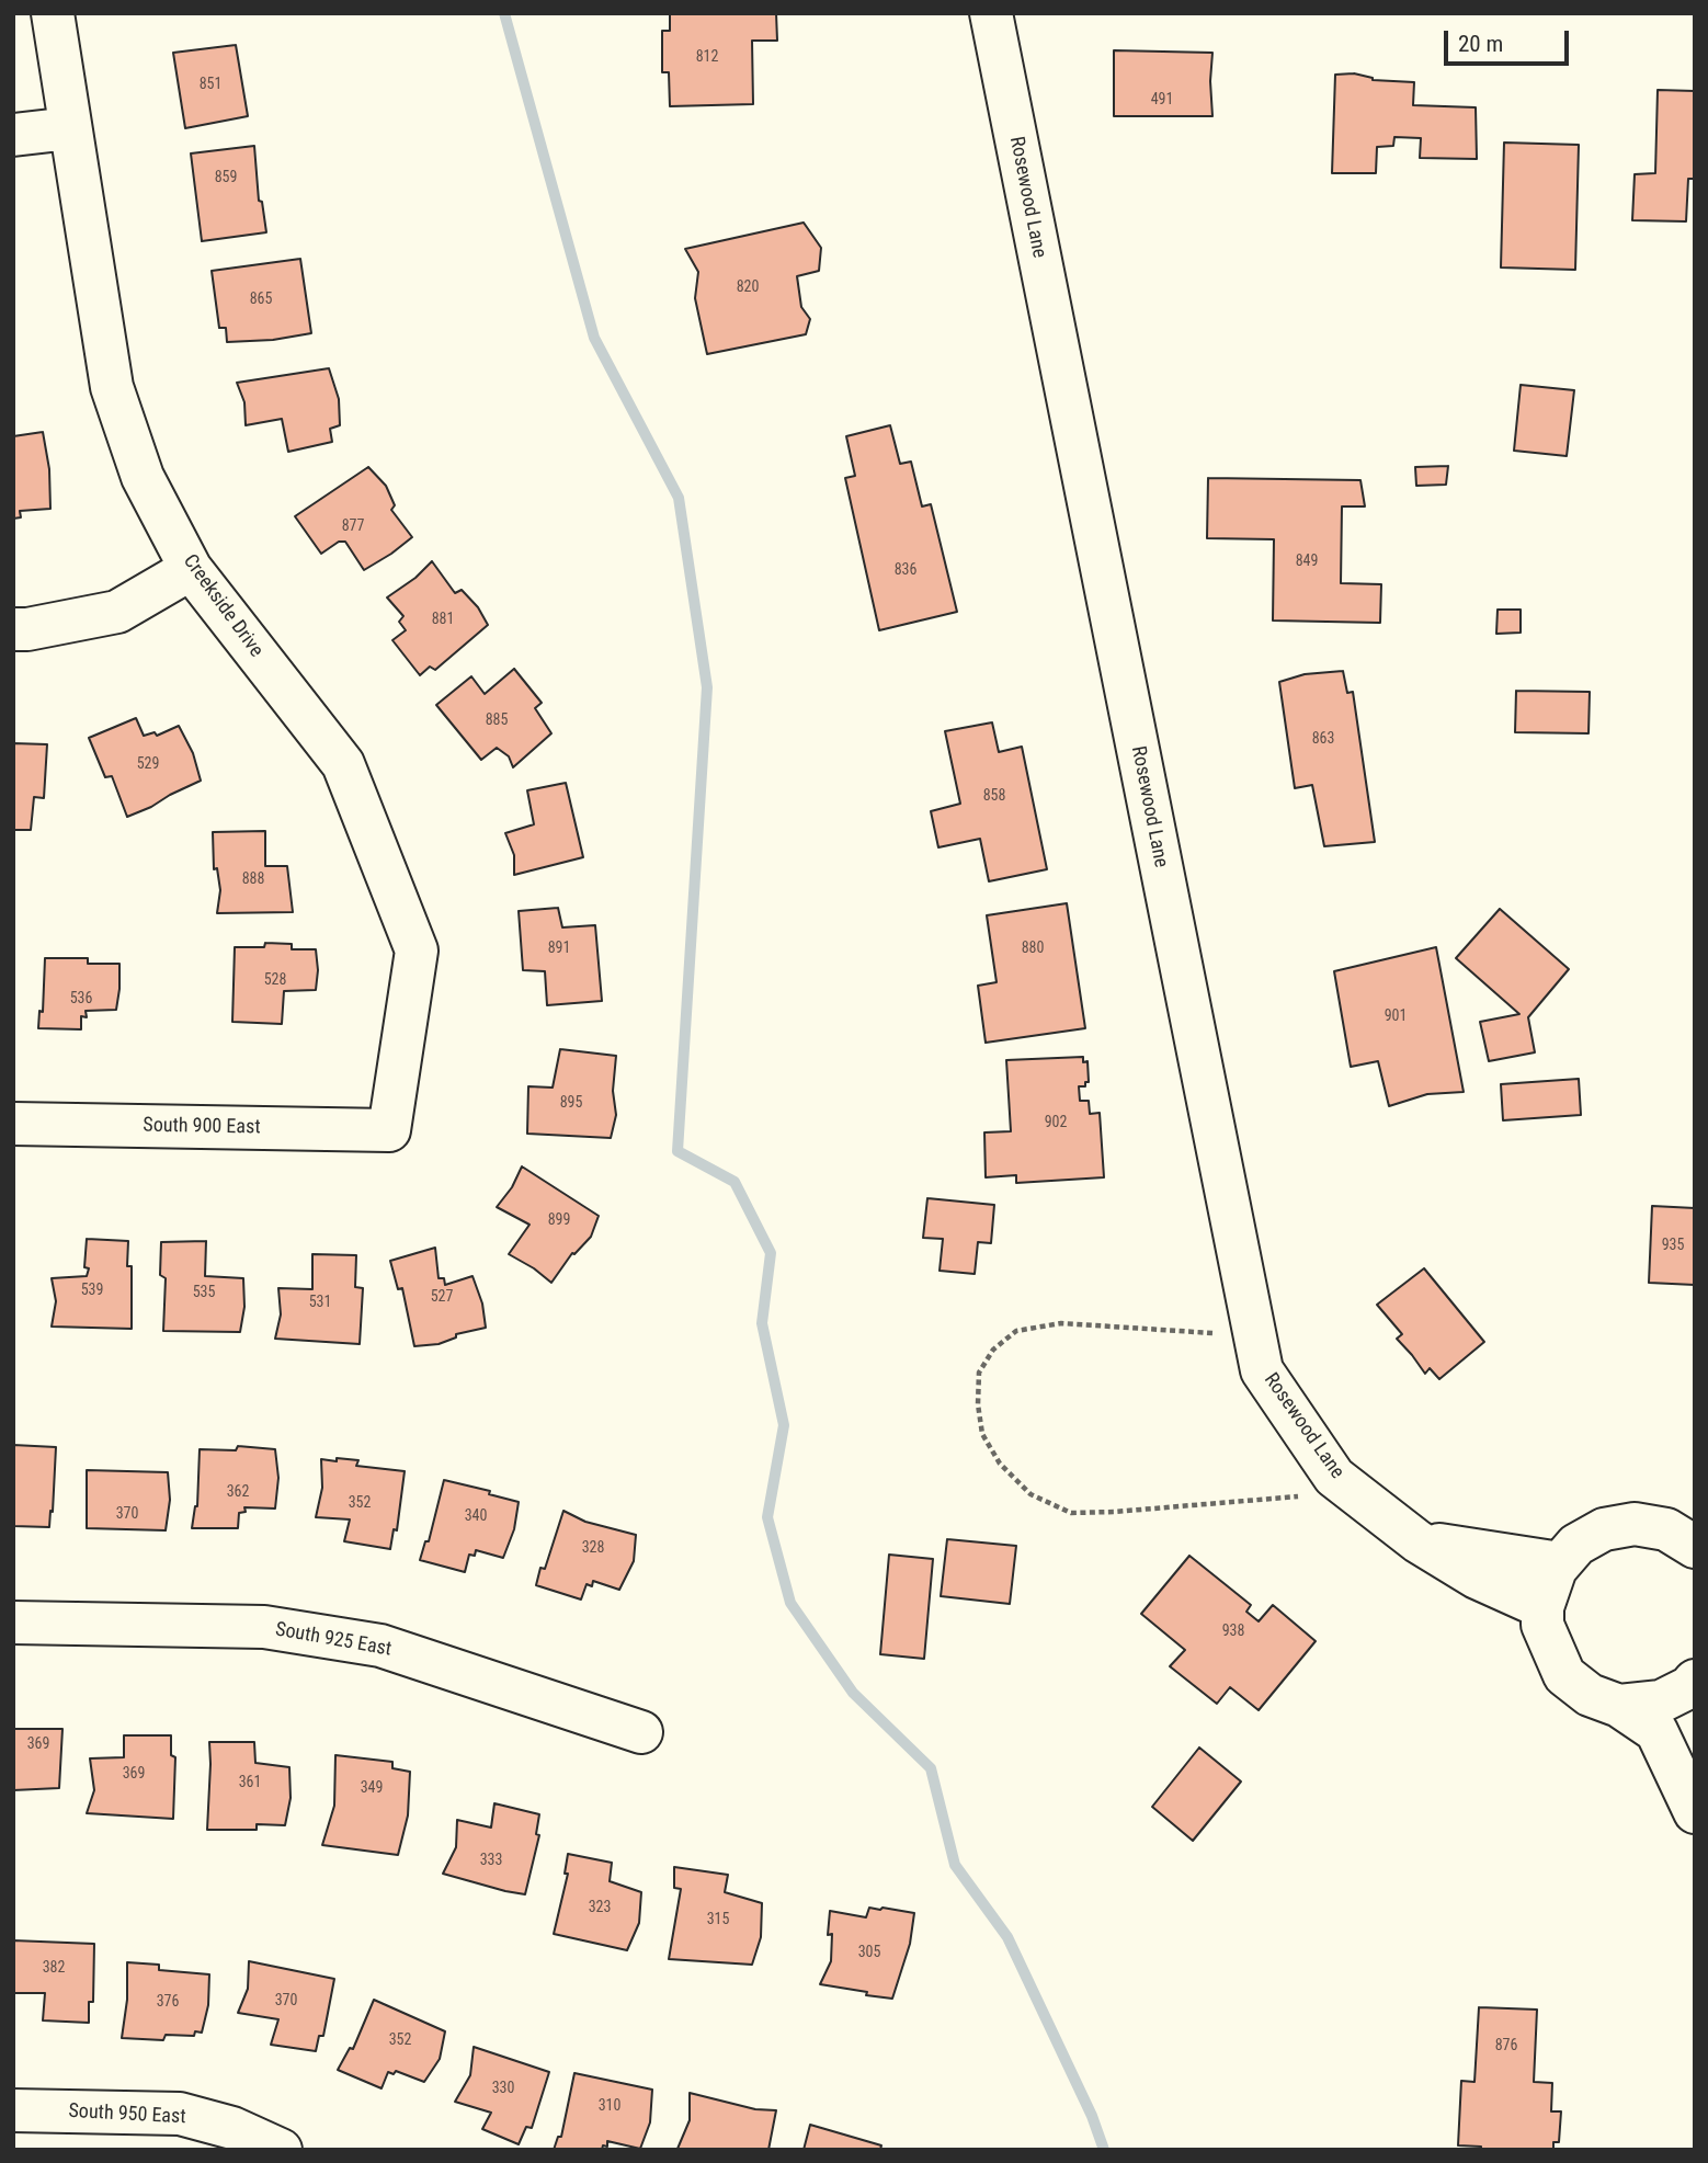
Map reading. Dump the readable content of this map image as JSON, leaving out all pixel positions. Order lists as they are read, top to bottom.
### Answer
{
  "streets": {
    "street": [
      "Rosewood Lane",
      "Creekside Drive",
      "South 900 East",
      "South 925 East",
      "South 950 East"
    ]
  },
  "crossings": [
    ["Creekside Drive", "South 900 East"]
  ],
  "house_numbers": [
    "812",
    "851",
    "491",
    "859",
    "820",
    "865",
    "877",
    "849",
    "836",
    "881",
    "885",
    "863",
    "529",
    "858",
    "888",
    "891",
    "880",
    "528",
    "536",
    "901",
    "895",
    "902",
    "899",
    "935",
    "539",
    "535",
    "527",
    "531",
    "362",
    "352",
    "370",
    "340",
    "328",
    "938",
    "369",
    "369",
    "361",
    "349",
    "333",
    "323",
    "315",
    "305",
    "382",
    "370",
    "376",
    "352",
    "876",
    "330",
    "310"
  ],
  "scale_bar": "20 m"
}
